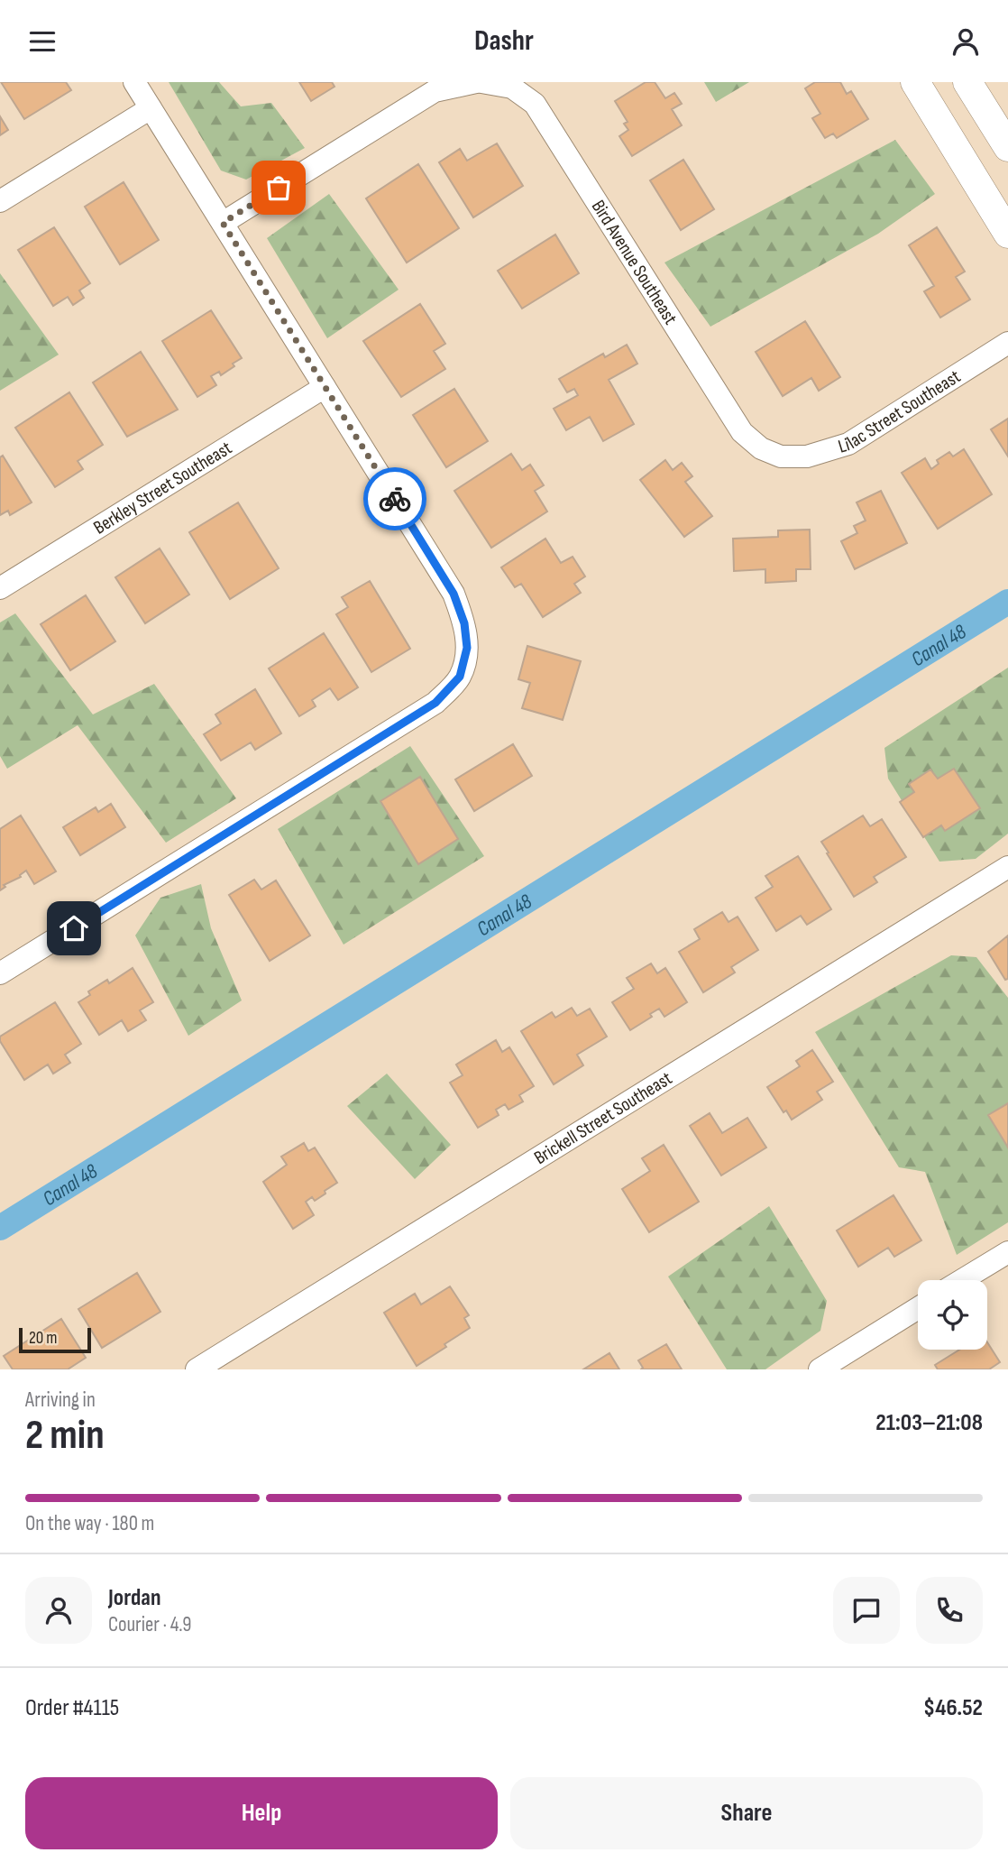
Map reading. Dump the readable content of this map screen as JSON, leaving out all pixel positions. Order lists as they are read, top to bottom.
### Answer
{
  "streets": {
    "street": [
      "Bird Avenue Southeast",
      "Lilac Street Southeast",
      "Berkley Street Southeast",
      "Brickell Street Southeast"
    ]
  },
  "crossings": [
    ["Bird Avenue Southeast", "Lilac Street Southeast"]
  ],
  "water": ["Canal 48"],
  "scale_bar": "20 m",
  "page": {
    "header": "Dashr",
    "scale": "20 m",
    "heading": ["2 min", "Arriving in", "21:03–21:08"],
    "panel": [
      "Jordan",
      "Courier · 4.9",
      "Order #4115",
      "$46.52"
    ],
    "bar": "On the way · 180 m",
    "buttons": ["Help", "Share"]
  }
}
